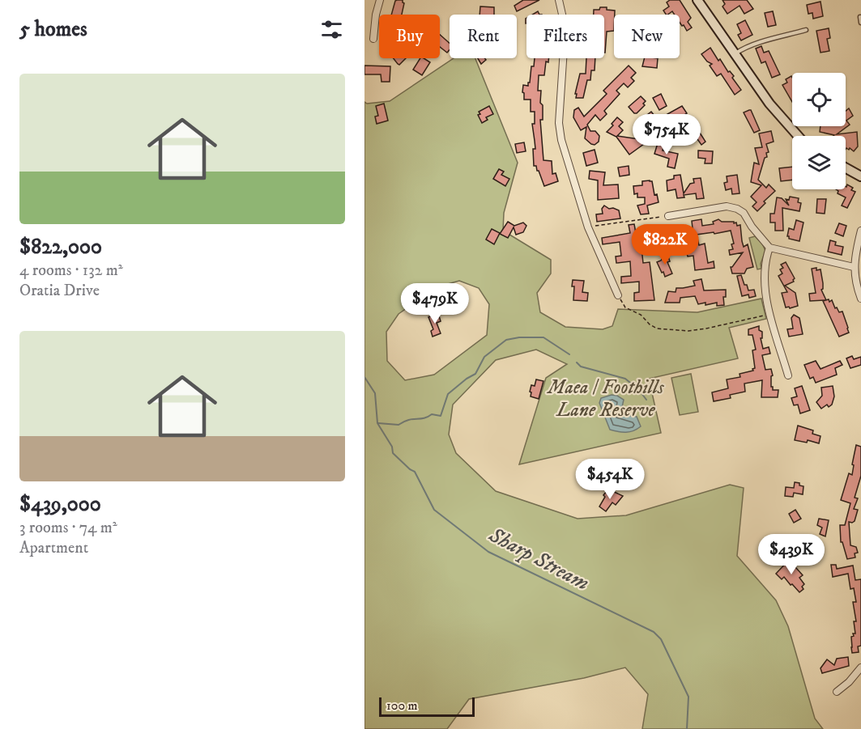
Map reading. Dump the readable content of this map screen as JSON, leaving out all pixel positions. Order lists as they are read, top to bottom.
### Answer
{
  "water": ["Sharp Stream"],
  "parks": ["Maea / Foothills Lane Reserve"],
  "scale_bar": "100 m",
  "page": {
    "heading": "5 homes",
    "chip": [
      "Buy",
      "Rent",
      "Filters",
      "New"
    ],
    "list": [
      {
        "name": "$822,000",
        "note": "4 rooms · 132 m² · Oratia Drive"
      },
      {
        "name": "$439,000",
        "note": "3 rooms · 74 m² · Apartment"
      }
    ],
    "price": [
      "$754K",
      "$822K",
      "$479K",
      "$454K",
      "$439K"
    ],
    "scale": "100 m"
  }
}
